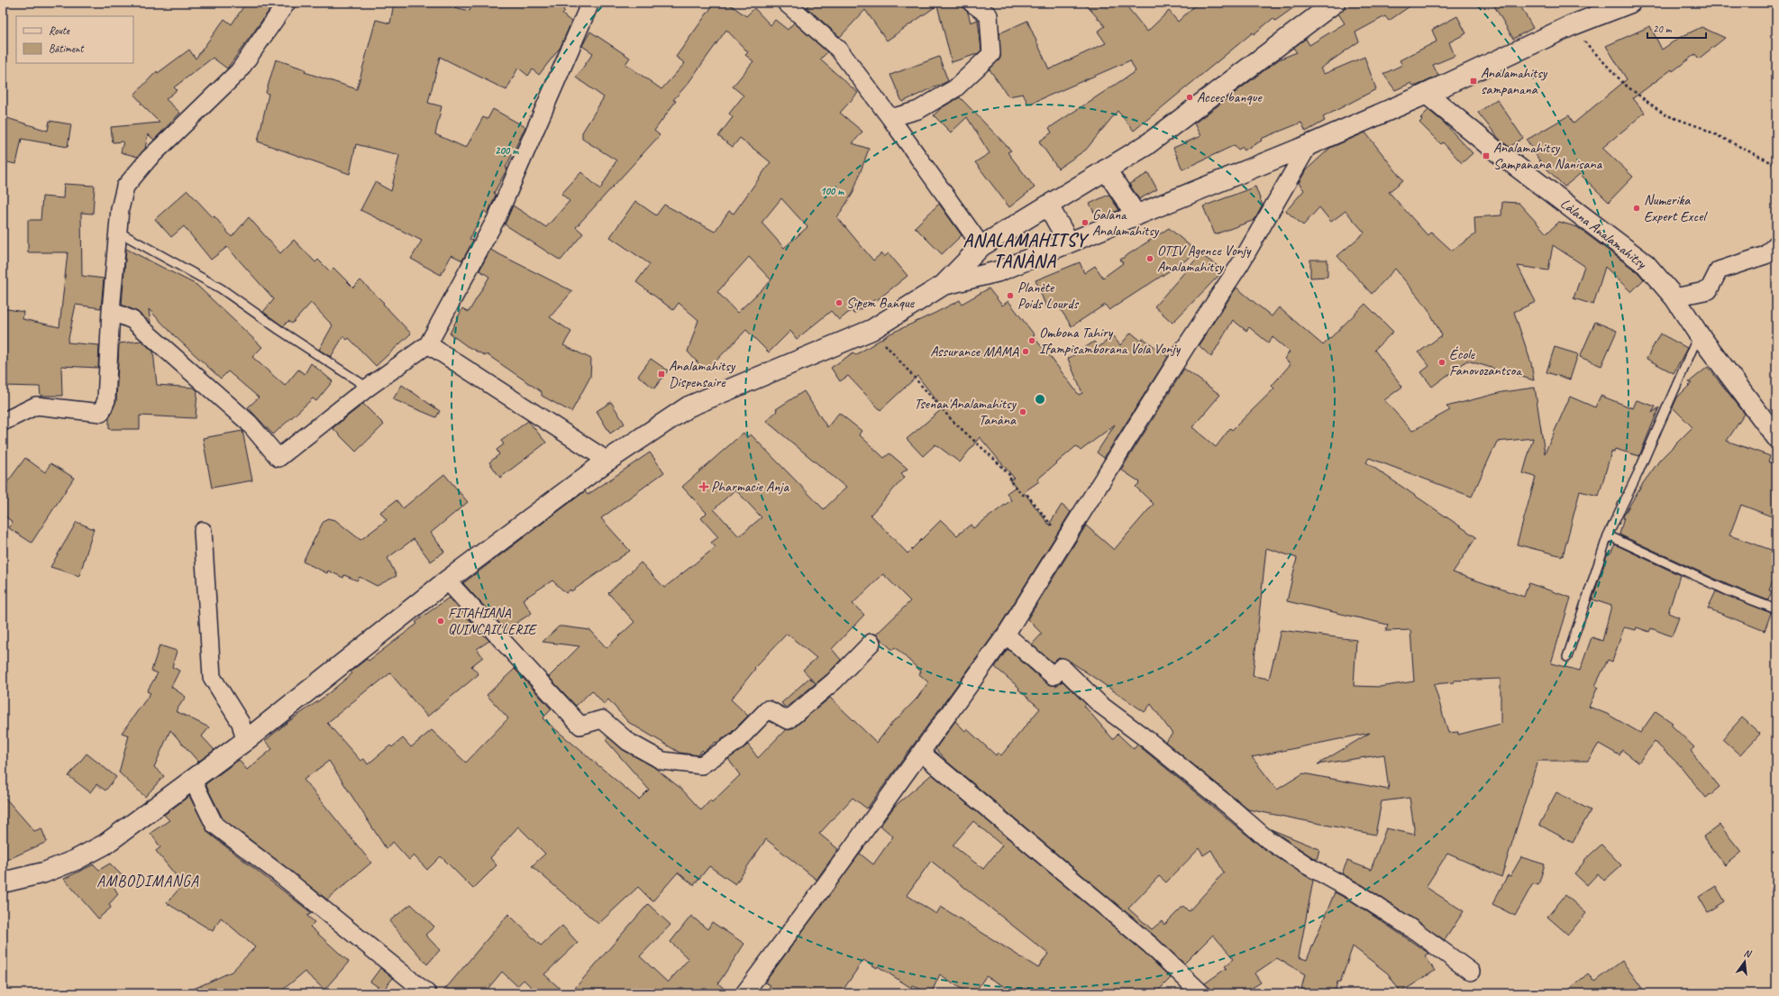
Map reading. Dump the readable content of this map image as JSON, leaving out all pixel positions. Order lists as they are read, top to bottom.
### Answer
{
  "streets": {
    "main road": ["Làlana Analamahitsy"]
  },
  "districts": ["ANALAMAHITSY TANÀNA", "AMBODIMANGA"],
  "places": {
    "transit": ["Analamahitsy sampanana", "Analamahitsy Sampanana Nanisana", "Analamahitsy Dispensaire"],
    "other": [
      "Acces banque",
      "Numerika Expert Excel",
      "Galana Analamahitsy",
      "OTIV Agence Vonjy Analamahitsy",
      "Planète Poids Lourds",
      "Sipem Banque",
      "Ombona Tahiry Ifampisamborana Vola Vonjy",
      "Assurance MAMA",
      "École Fanovozantsoa",
      "Tsenan'Analamahitsy Tanàna",
      "FITAHIANA QUINCAILLERIE"
    ],
    "health": ["Pharmacie Anja"]
  },
  "legend": ["Route", "Bâtiment"],
  "scale_bar": "20 m",
  "north": "top",
  "rings": ["200 m", "100 m"]
}
